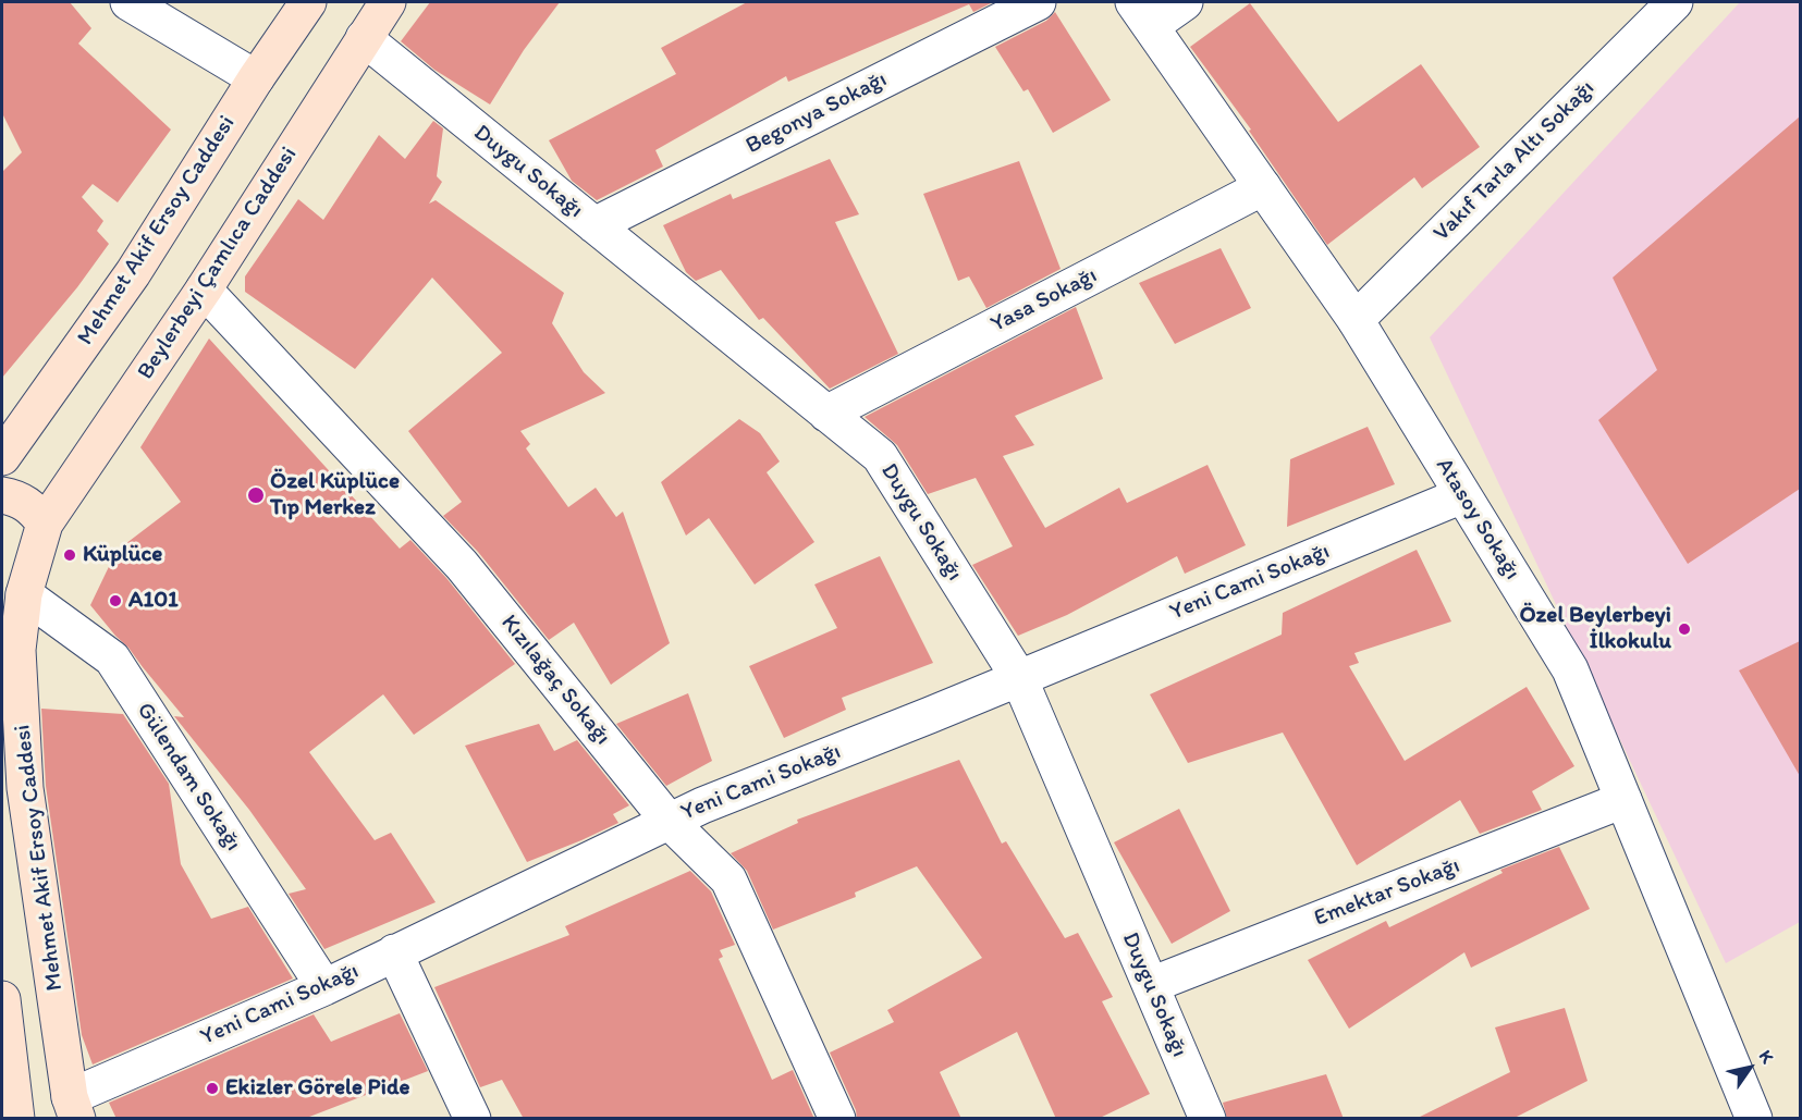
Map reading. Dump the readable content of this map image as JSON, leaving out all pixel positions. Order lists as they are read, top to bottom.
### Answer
{
  "streets": {
    "main road": ["Mehmet Akif Ersoy Caddesi", "Beylerbeyi Çamlıca Caddesi"],
    "street": [
      "Begonya Sokağı",
      "Vakıf Tarla Altı Sokağı",
      "Duygu Sokağı",
      "Yasa Sokağı",
      "Atasoy Sokağı",
      "Yeni Cami Sokağı",
      "Kızılağaç Sokağı",
      "Gülendam Sokağı",
      "Emektar Sokağı"
    ]
  },
  "crossings": [
    ["Begonya Sokağı", "Duygu Sokağı"],
    ["Vakıf Tarla Altı Sokağı", "Atasoy Sokağı"],
    ["Duygu Sokağı", "Beylerbeyi Çamlıca Caddesi"],
    ["Duygu Sokağı", "Yasa Sokağı"],
    ["Duygu Sokağı", "Yeni Cami Sokağı"],
    ["Duygu Sokağı", "Emektar Sokağı"],
    ["Mehmet Akif Ersoy Caddesi", "Beylerbeyi Çamlıca Caddesi"],
    ["Mehmet Akif Ersoy Caddesi", "Yeni Cami Sokağı"],
    ["Mehmet Akif Ersoy Caddesi", "Gülendam Sokağı"],
    ["Beylerbeyi Çamlıca Caddesi", "Kızılağaç Sokağı"],
    ["Beylerbeyi Çamlıca Caddesi", "Gülendam Sokağı"],
    ["Yasa Sokağı", "Atasoy Sokağı"],
    ["Atasoy Sokağı", "Yeni Cami Sokağı"],
    ["Atasoy Sokağı", "Emektar Sokağı"],
    ["Yeni Cami Sokağı", "Kızılağaç Sokağı"],
    ["Yeni Cami Sokağı", "Gülendam Sokağı"]
  ],
  "places": [
    "Özel Küplüce Tıp Merkez",
    "Küplüce",
    "A101",
    "Özel Beylerbeyi İlkokulu",
    "Ekizler Görele Pide"
  ],
  "north": "top right"
}
